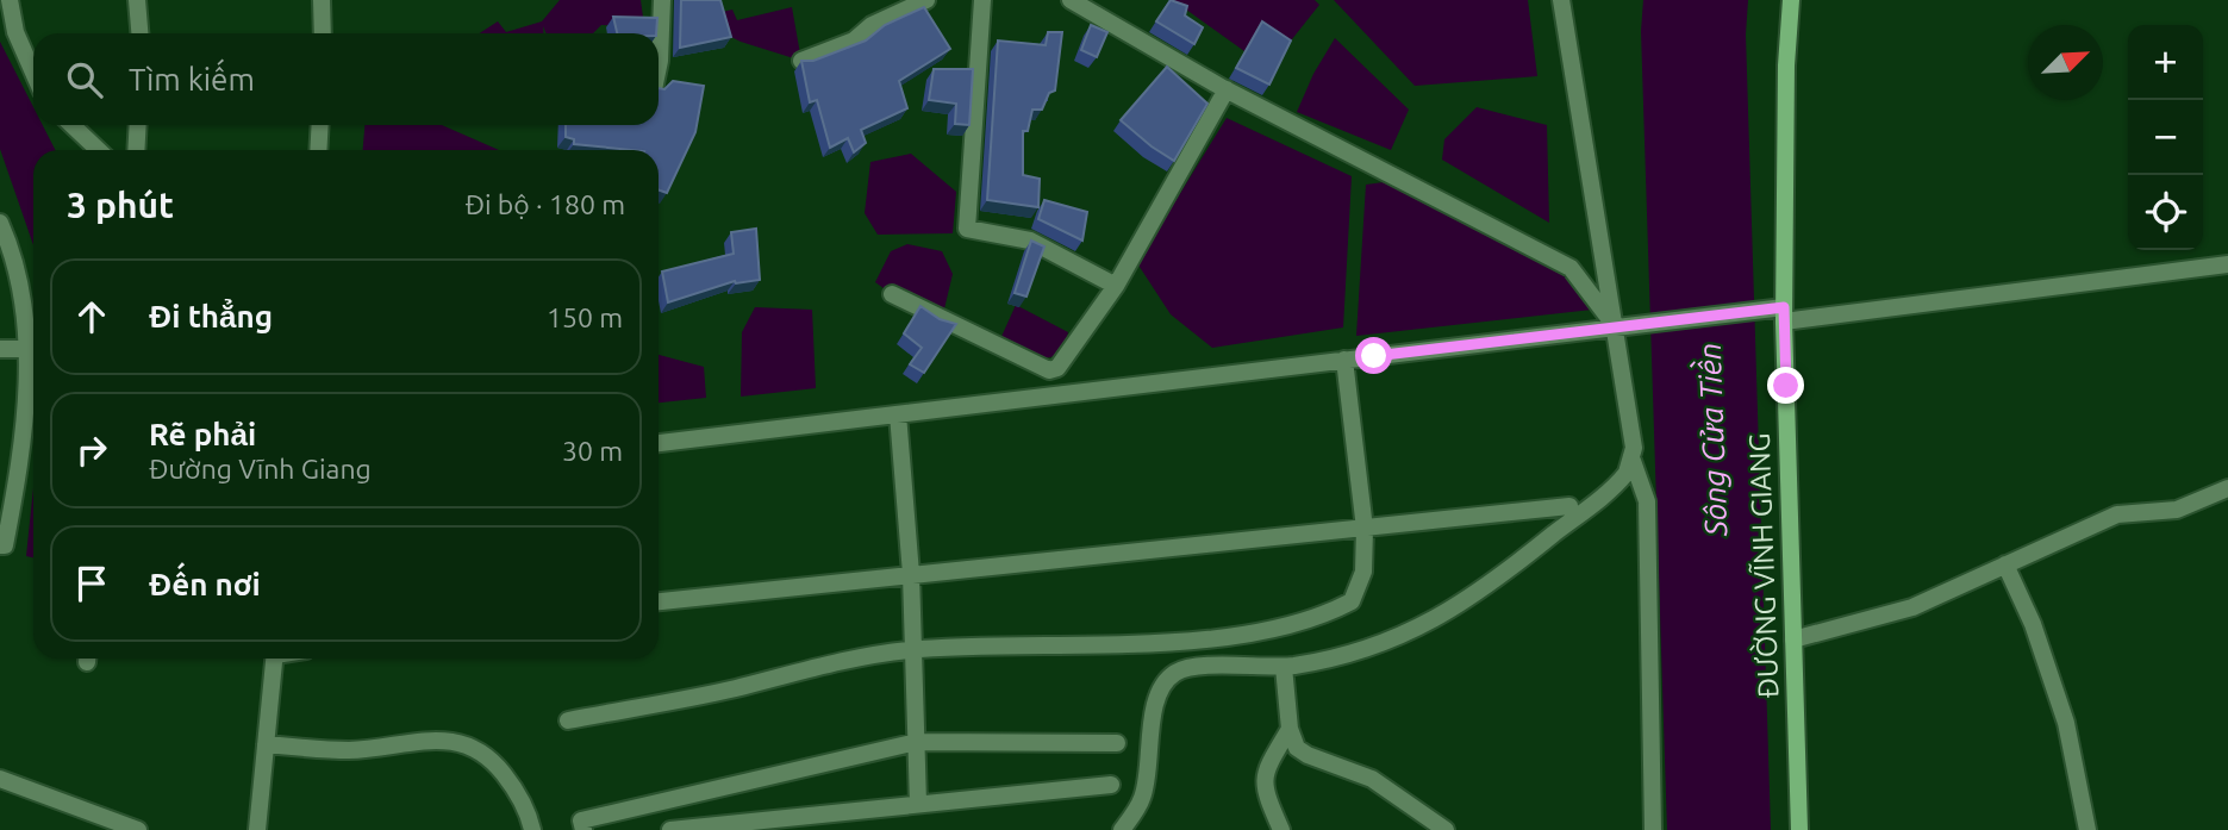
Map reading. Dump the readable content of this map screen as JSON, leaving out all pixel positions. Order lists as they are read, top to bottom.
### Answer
{
  "streets": {
    "street": ["ĐƯỜNG VĨNH GIANG"]
  },
  "water": ["Sông Cửa Tiền"],
  "north": "top right",
  "page": {
    "map_buttons": ["+", "−"],
    "search": "Tìm kiếm",
    "heading": ["3 phút", "Đi bộ · 180 m"],
    "list": [
      ["Đi thẳng", "150 m"],
      ["Rẽ phải", "Đường Vĩnh Giang", "30 m"],
      "Đến nơi"
    ]
  }
}
